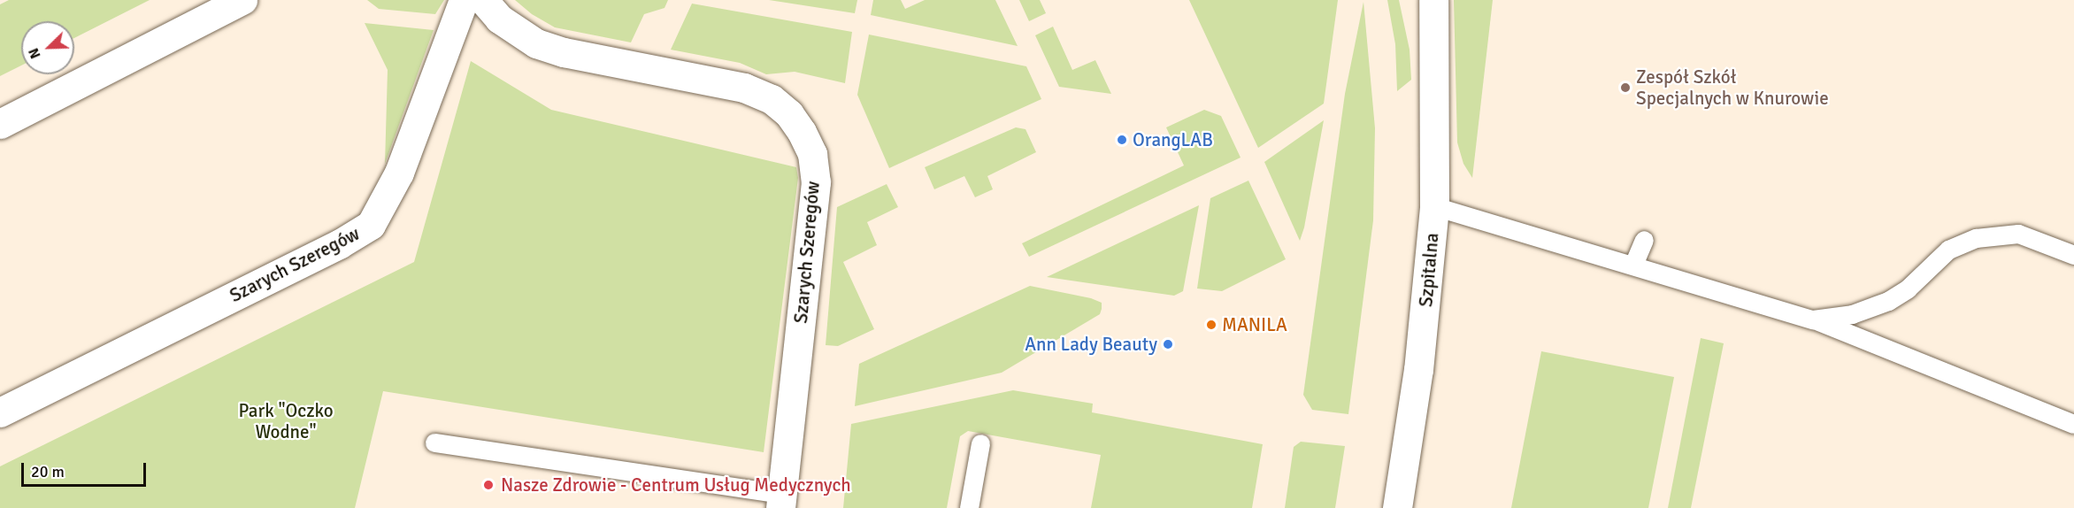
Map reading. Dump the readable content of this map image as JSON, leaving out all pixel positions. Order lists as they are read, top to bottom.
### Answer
{
  "streets": {
    "street": ["Szarych Szeregów", "Szpitalna"]
  },
  "parks": ["Park \"Oczko Wodne\""],
  "places": [
    "Zespół Szkół Specjalnych w Knurowie",
    "OrangLAB",
    "MANILA",
    "Ann Lady Beauty",
    "Nasze Zdrowie - Centrum Usług Medycznych"
  ],
  "scale_bar": "20 m",
  "north": "bottom left"
}
